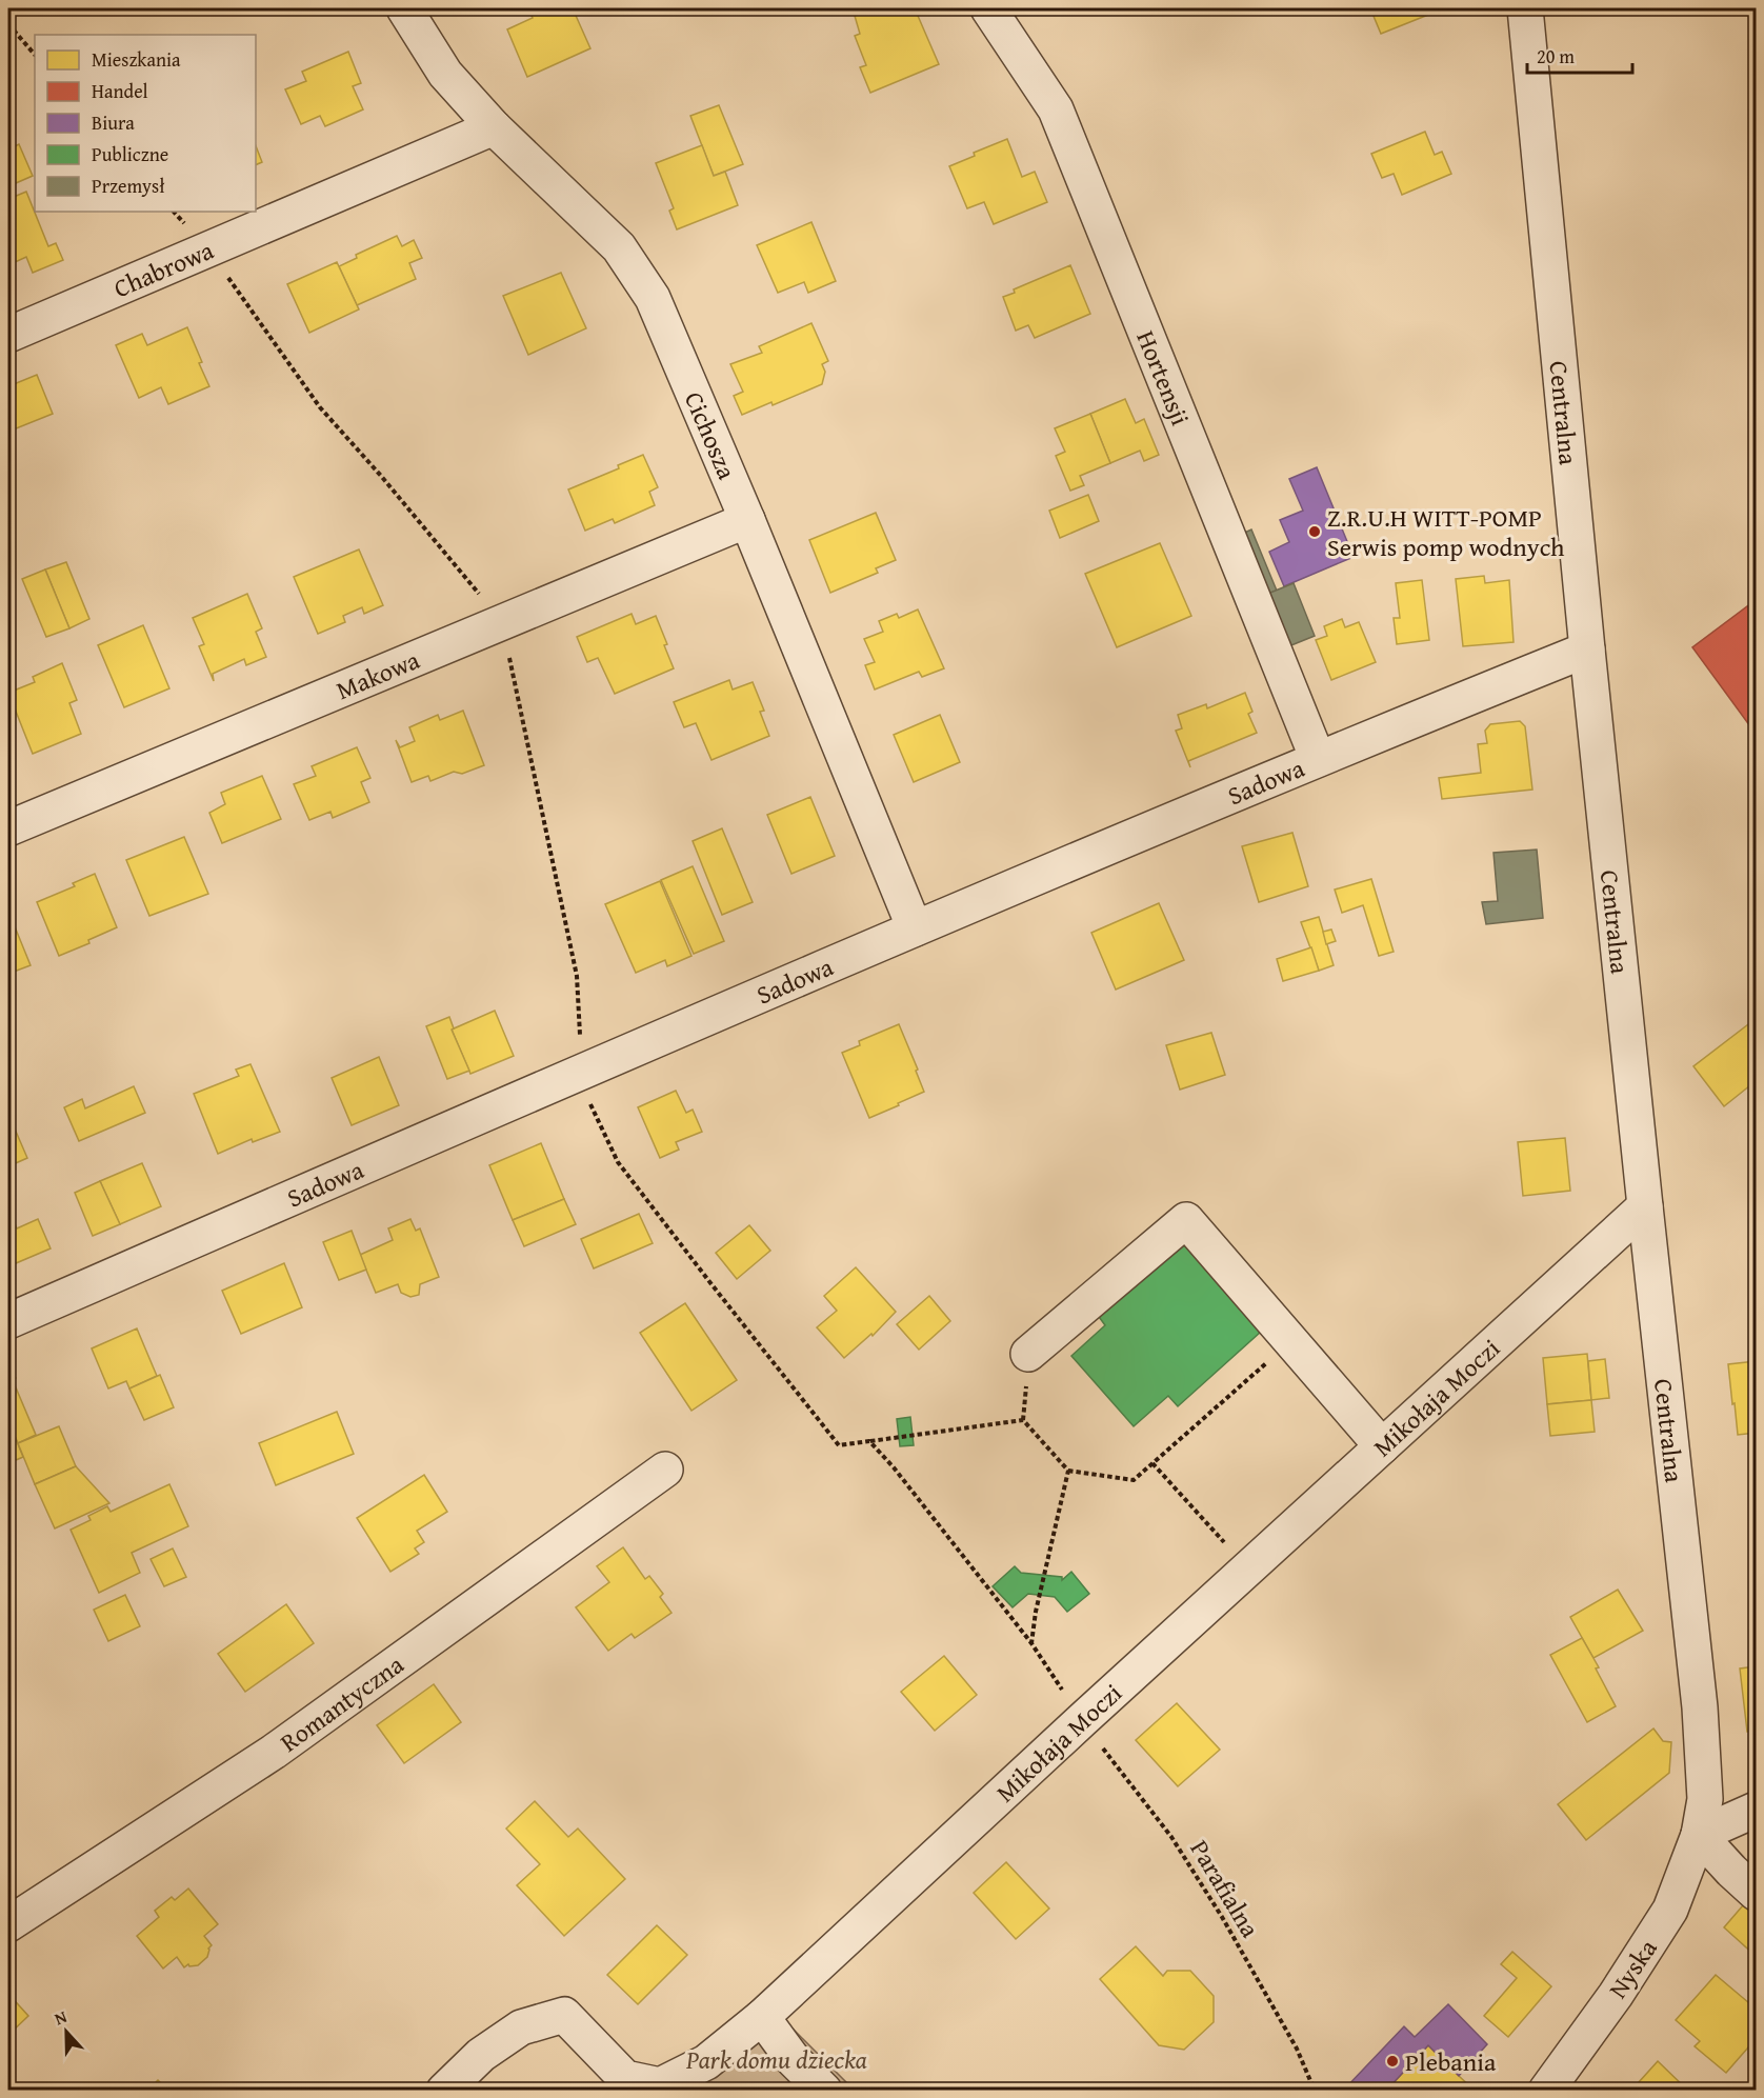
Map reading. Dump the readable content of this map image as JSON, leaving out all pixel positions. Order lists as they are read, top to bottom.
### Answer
{
  "streets": {
    "street": [
      "Chabrowa",
      "Hortensji",
      "Centralna",
      "Cichosza",
      "Makowa",
      "Sadowa",
      "Mikołaja Moczi",
      "Romantyczna",
      "Nyska"
    ],
    "path": ["Parafialna"]
  },
  "crossings": [
    ["Chabrowa", "Cichosza"],
    ["Hortensji", "Sadowa"],
    ["Centralna", "Sadowa"],
    ["Centralna", "Mikołaja Moczi"],
    ["Centralna", "Nyska"],
    ["Cichosza", "Makowa"],
    ["Cichosza", "Sadowa"],
    ["Mikołaja Moczi", "Parafialna"]
  ],
  "parks": ["Park domu dziecka"],
  "places": ["Z.R.U.H WITT-POMP Serwis pomp wodnych", "Plebania"],
  "legend": [
    "Mieszkania",
    "Handel",
    "Biura",
    "Publiczne",
    "Przemysł"
  ],
  "scale_bar": "20 m",
  "north": "top"
}
